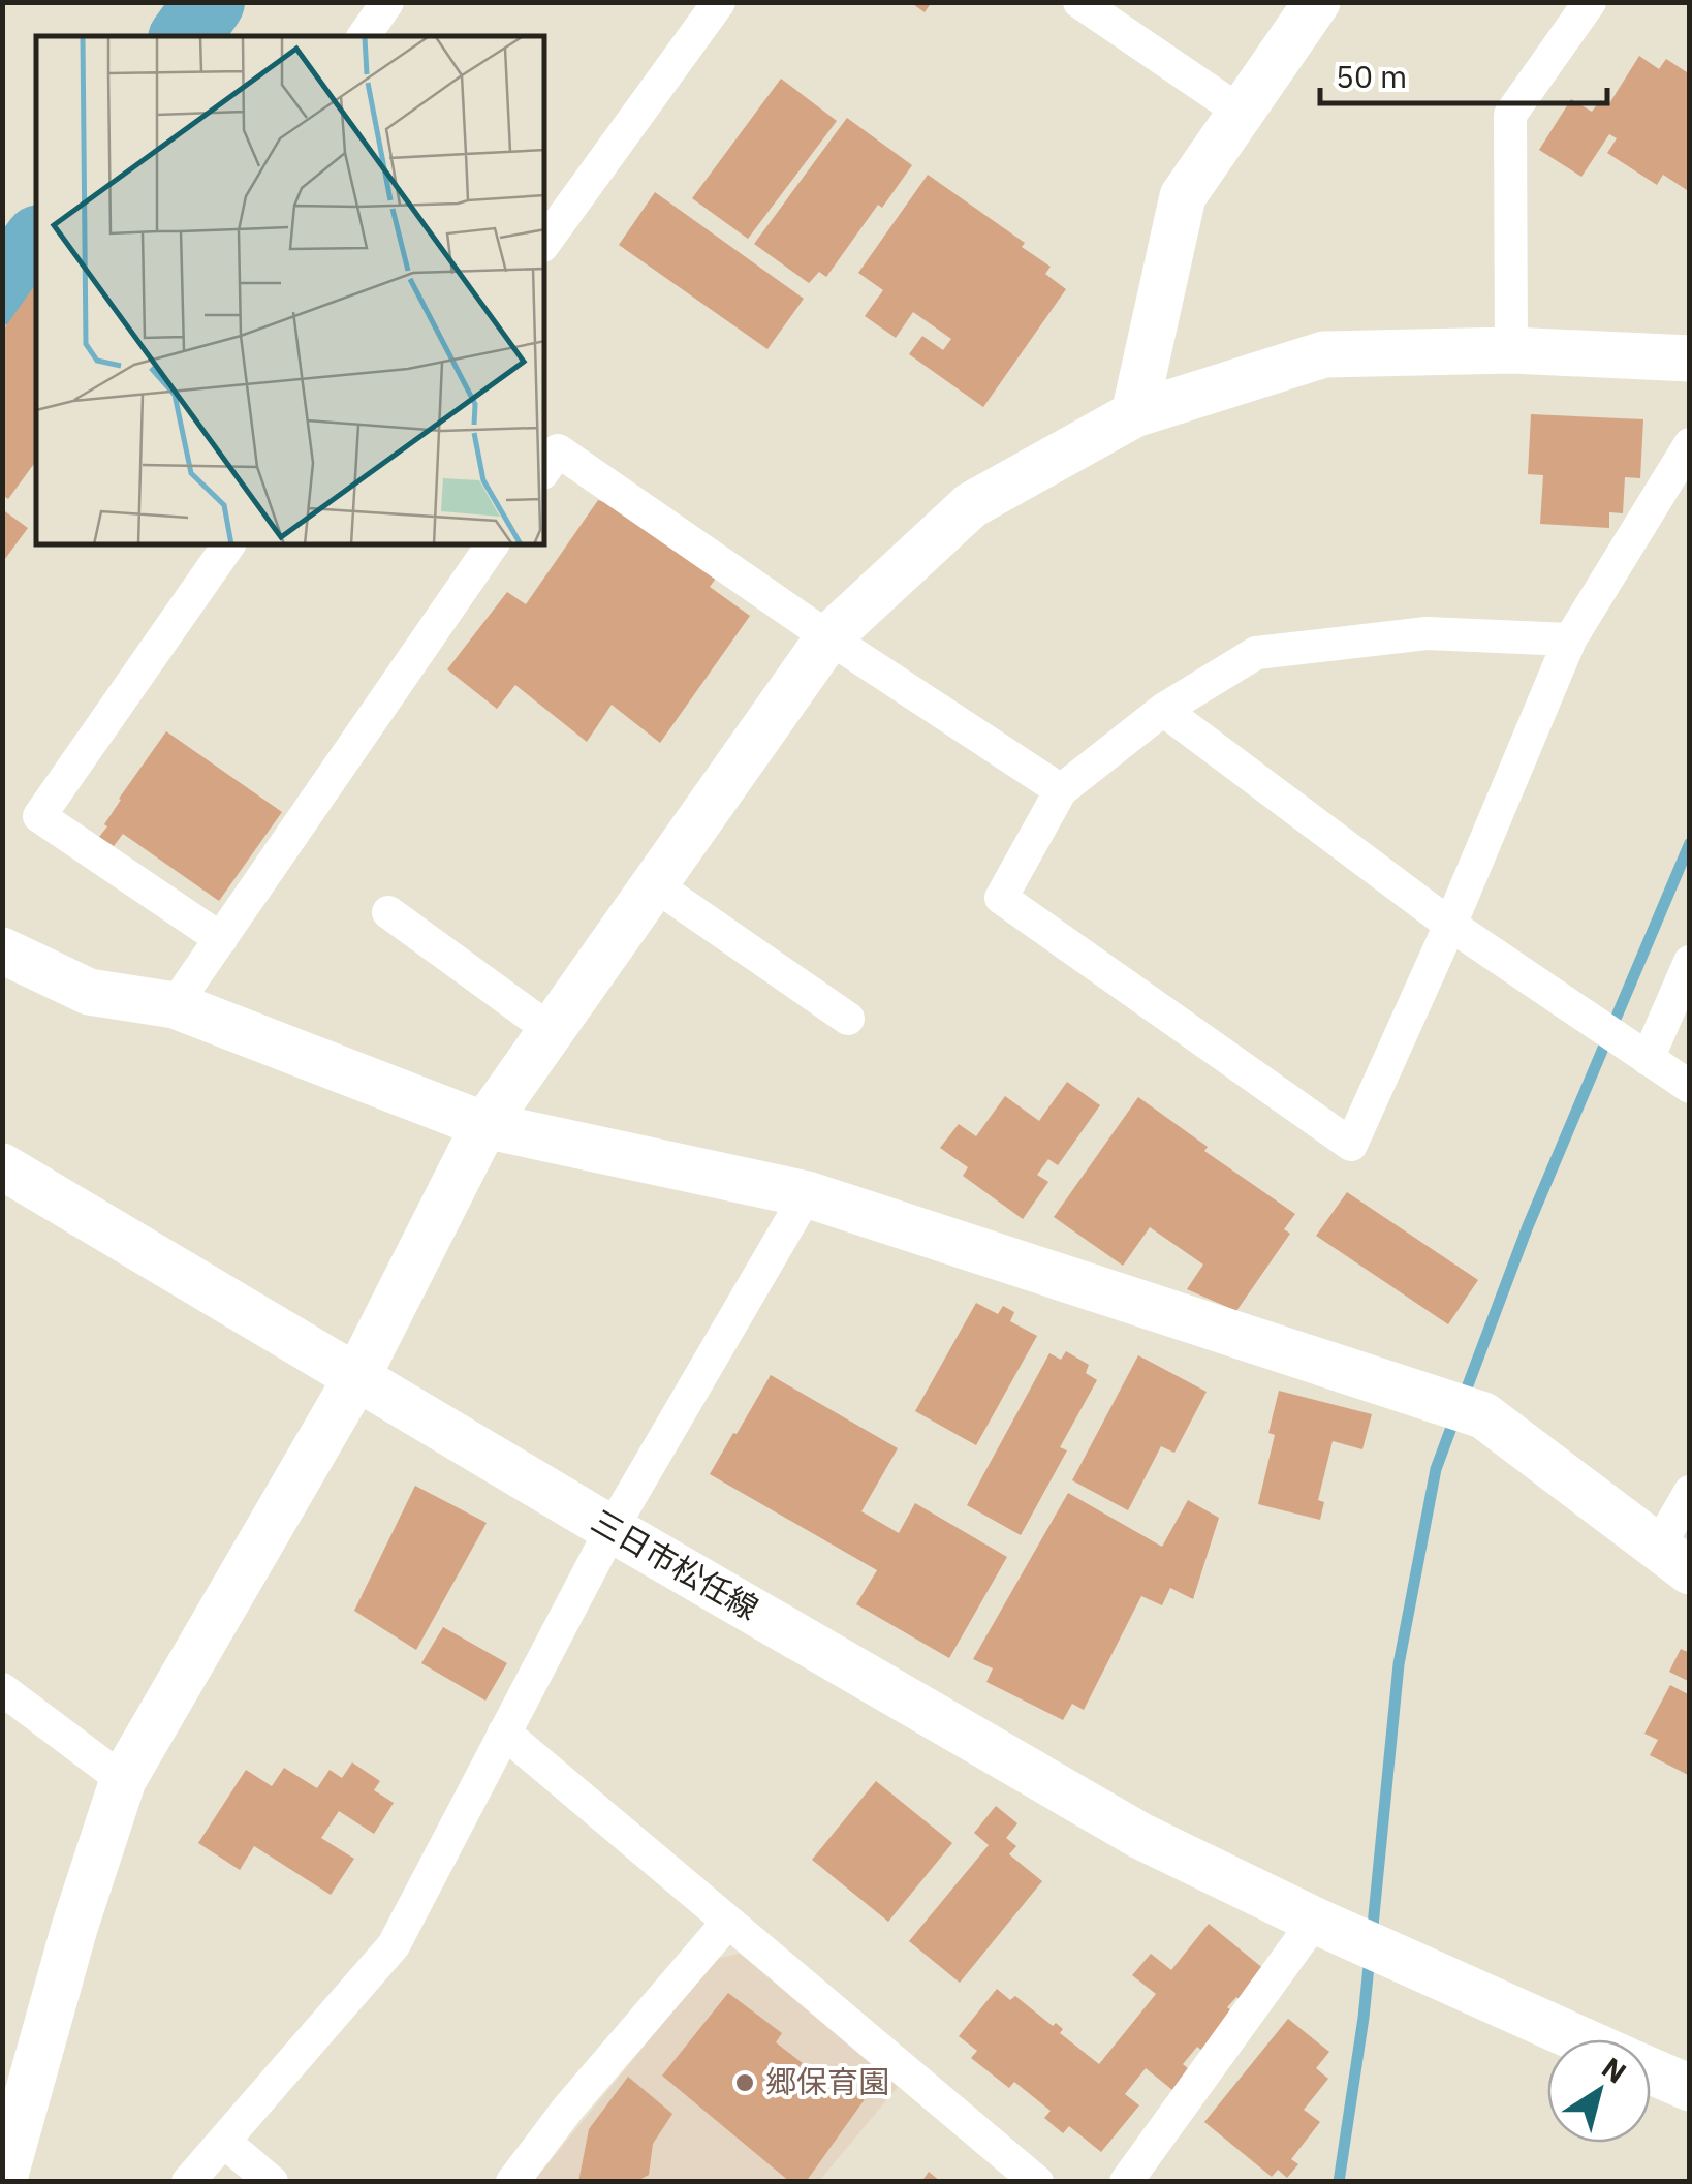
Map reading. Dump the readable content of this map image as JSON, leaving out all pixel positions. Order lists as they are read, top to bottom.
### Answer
{
  "streets": {
    "street": ["三日市松任線"]
  },
  "places": ["郷保育園"],
  "scale_bar": "50 m",
  "north": "top right"
}
